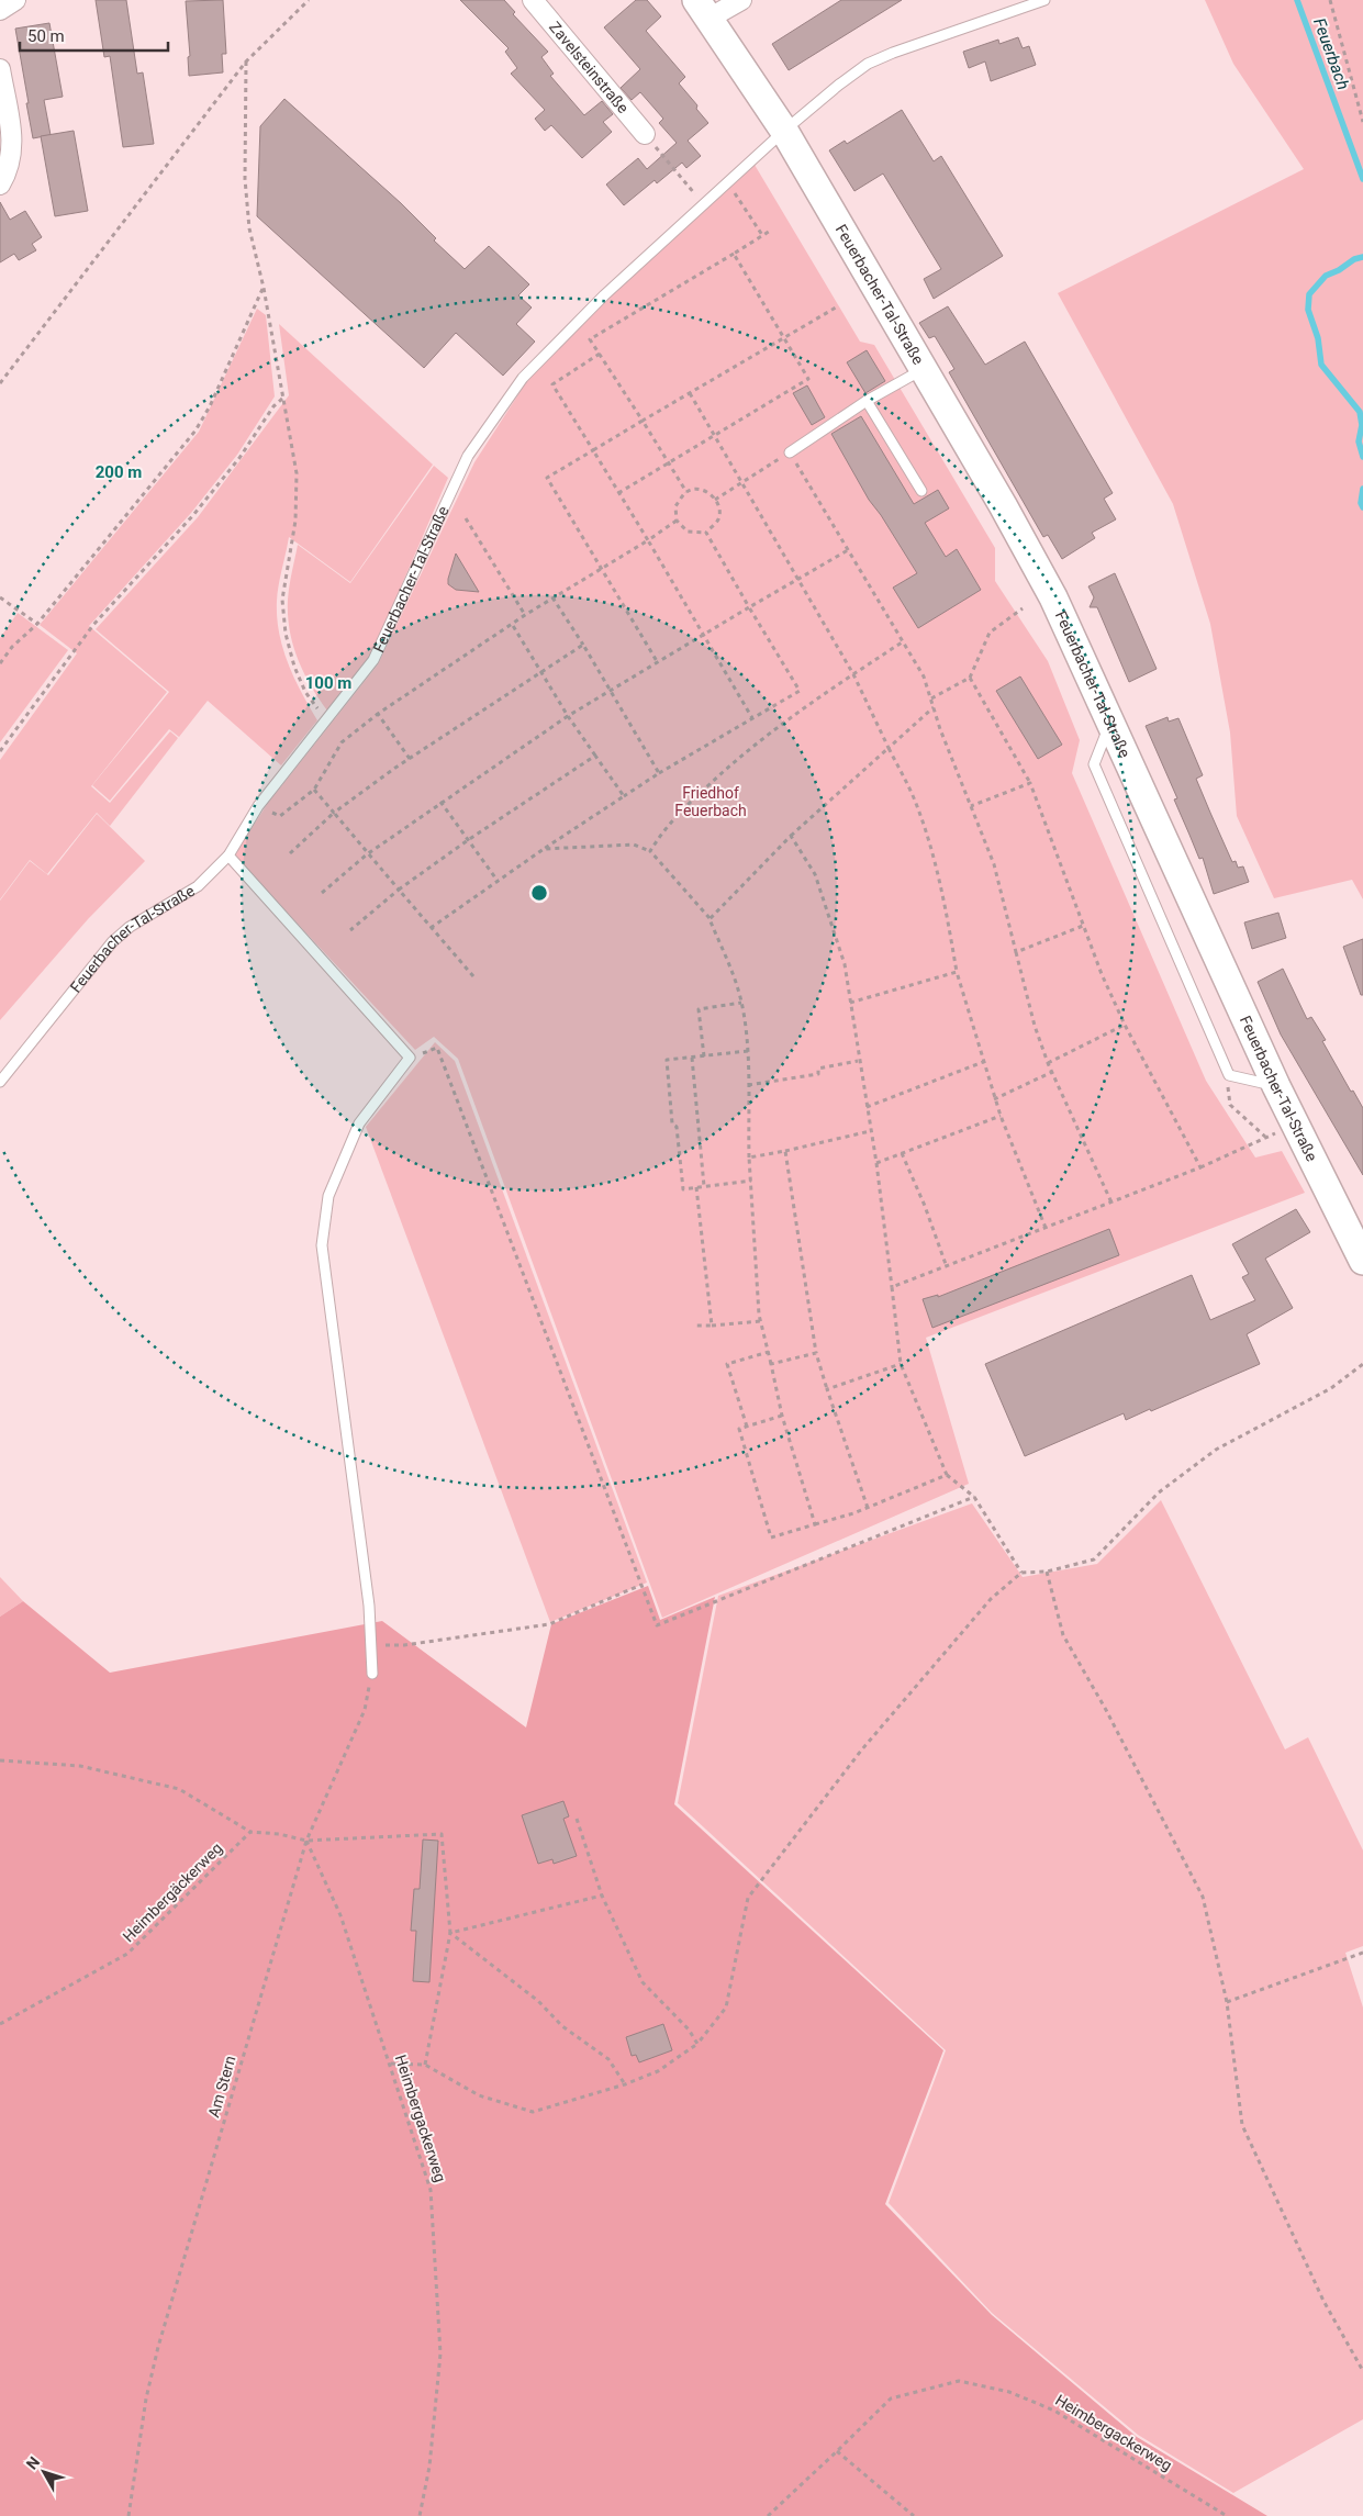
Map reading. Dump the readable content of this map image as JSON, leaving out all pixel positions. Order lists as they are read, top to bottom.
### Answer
{
  "streets": {
    "main road": ["Feuerbacher-Tal-Straße"],
    "street": ["Zavelsteinstraße"],
    "path": ["Heimbergäckerweg", "Am Stern", "Heimbergackerweg"]
  },
  "crossings": [
    ["Am Stern", "Heimbergackerweg"]
  ],
  "water": ["Feuerbach"],
  "parks": ["Friedhof Feuerbach"],
  "scale_bar": "50 m",
  "north": "top left",
  "rings": ["200 m", "100 m"]
}
